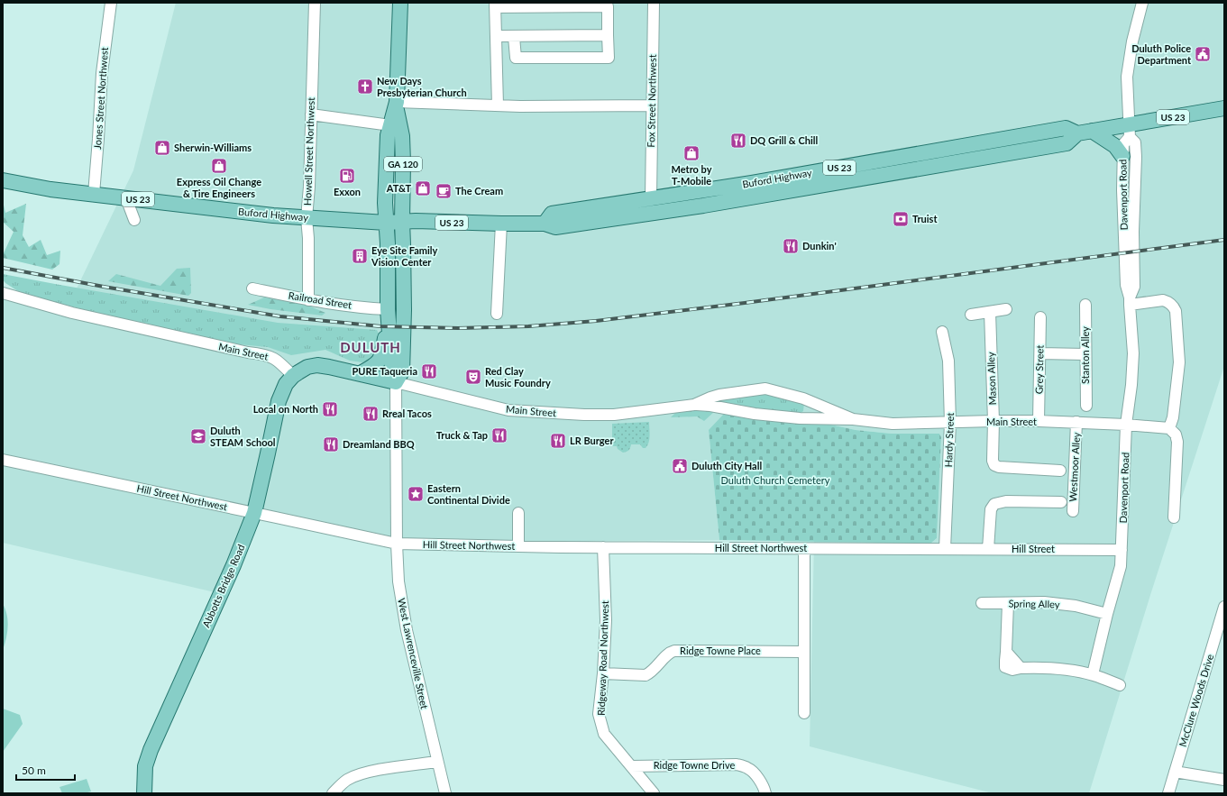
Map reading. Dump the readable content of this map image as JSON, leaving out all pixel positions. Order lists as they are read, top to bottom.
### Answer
{
  "streets": {
    "main road": [
      "US 23",
      "GA 120",
      "Buford Highway",
      "Main Street",
      "Abbotts Bridge Road",
      "West Lawrenceville Street"
    ],
    "street": [
      "Jones Street Northwest",
      "Fox Street Northwest",
      "Howell Street Northwest",
      "Davenport Road",
      "Railroad Street",
      "Stanton Alley",
      "Grey Street",
      "Mason Alley",
      "Hardy Street",
      "Westmoor Alley",
      "Hill Street Northwest",
      "Hill Street",
      "Spring Alley",
      "Ridge Towne Place",
      "Ridgeway Road Northwest",
      "McClure Woods Drive",
      "Ridge Towne Drive"
    ]
  },
  "crossings": [
    ["Jones Street Northwest", "Buford Highway"],
    ["Fox Street Northwest", "Buford Highway"],
    ["Howell Street Northwest", "Buford Highway"],
    ["Howell Street Northwest", "Railroad Street"],
    ["GA 120", "Buford Highway"],
    ["GA 120", "West Lawrenceville Street"],
    ["Buford Highway", "Davenport Road"],
    ["Buford Highway", "West Lawrenceville Street"],
    ["Davenport Road", "Main Street"],
    ["Davenport Road", "Hill Street"],
    ["Davenport Road", "Spring Alley"],
    ["Railroad Street", "West Lawrenceville Street"],
    ["Main Street", "Grey Street"],
    ["Main Street", "Mason Alley"],
    ["Main Street", "Hardy Street"],
    ["Main Street", "Westmoor Alley"],
    ["Main Street", "Abbotts Bridge Road"],
    ["Main Street", "West Lawrenceville Street"],
    ["Hardy Street", "Hill Street Northwest"],
    ["Hardy Street", "Hill Street"],
    ["Hill Street Northwest", "Hill Street"],
    ["Hill Street Northwest", "Abbotts Bridge Road"],
    ["Hill Street Northwest", "West Lawrenceville Street"],
    ["Hill Street Northwest", "Ridgeway Road Northwest"],
    ["Ridge Towne Place", "Ridgeway Road Northwest"],
    ["Ridgeway Road Northwest", "Ridge Towne Drive"]
  ],
  "districts": ["DULUTH"],
  "parks": ["Duluth Church Cemetery"],
  "places": {
    "public building": ["Duluth Police Department", "Duluth City Hall"],
    "church": ["New Days Presbyterian Church"],
    "restaurant": [
      "DQ Grill & Chill",
      "Dunkin'",
      "PURE Taqueria",
      "Local on North",
      "Rreal Tacos",
      "Truck & Tap",
      "LR Burger",
      "Dreamland BBQ"
    ],
    "shop": [
      "Sherwin-Williams",
      "Metro by T-Mobile",
      "Express Oil Change & Tire Engineers",
      "AT&T"
    ],
    "fuel station": ["Exxon"],
    "cafe": ["The Cream"],
    "bank": ["Truist"],
    "building": ["Eye Site Family Vision Center"],
    "theatre": ["Red Clay Music Foundry"],
    "school or university": ["Duluth STEAM School"],
    "place": ["Eastern Continental Divide"]
  },
  "scale_bar": "50 m"
}
